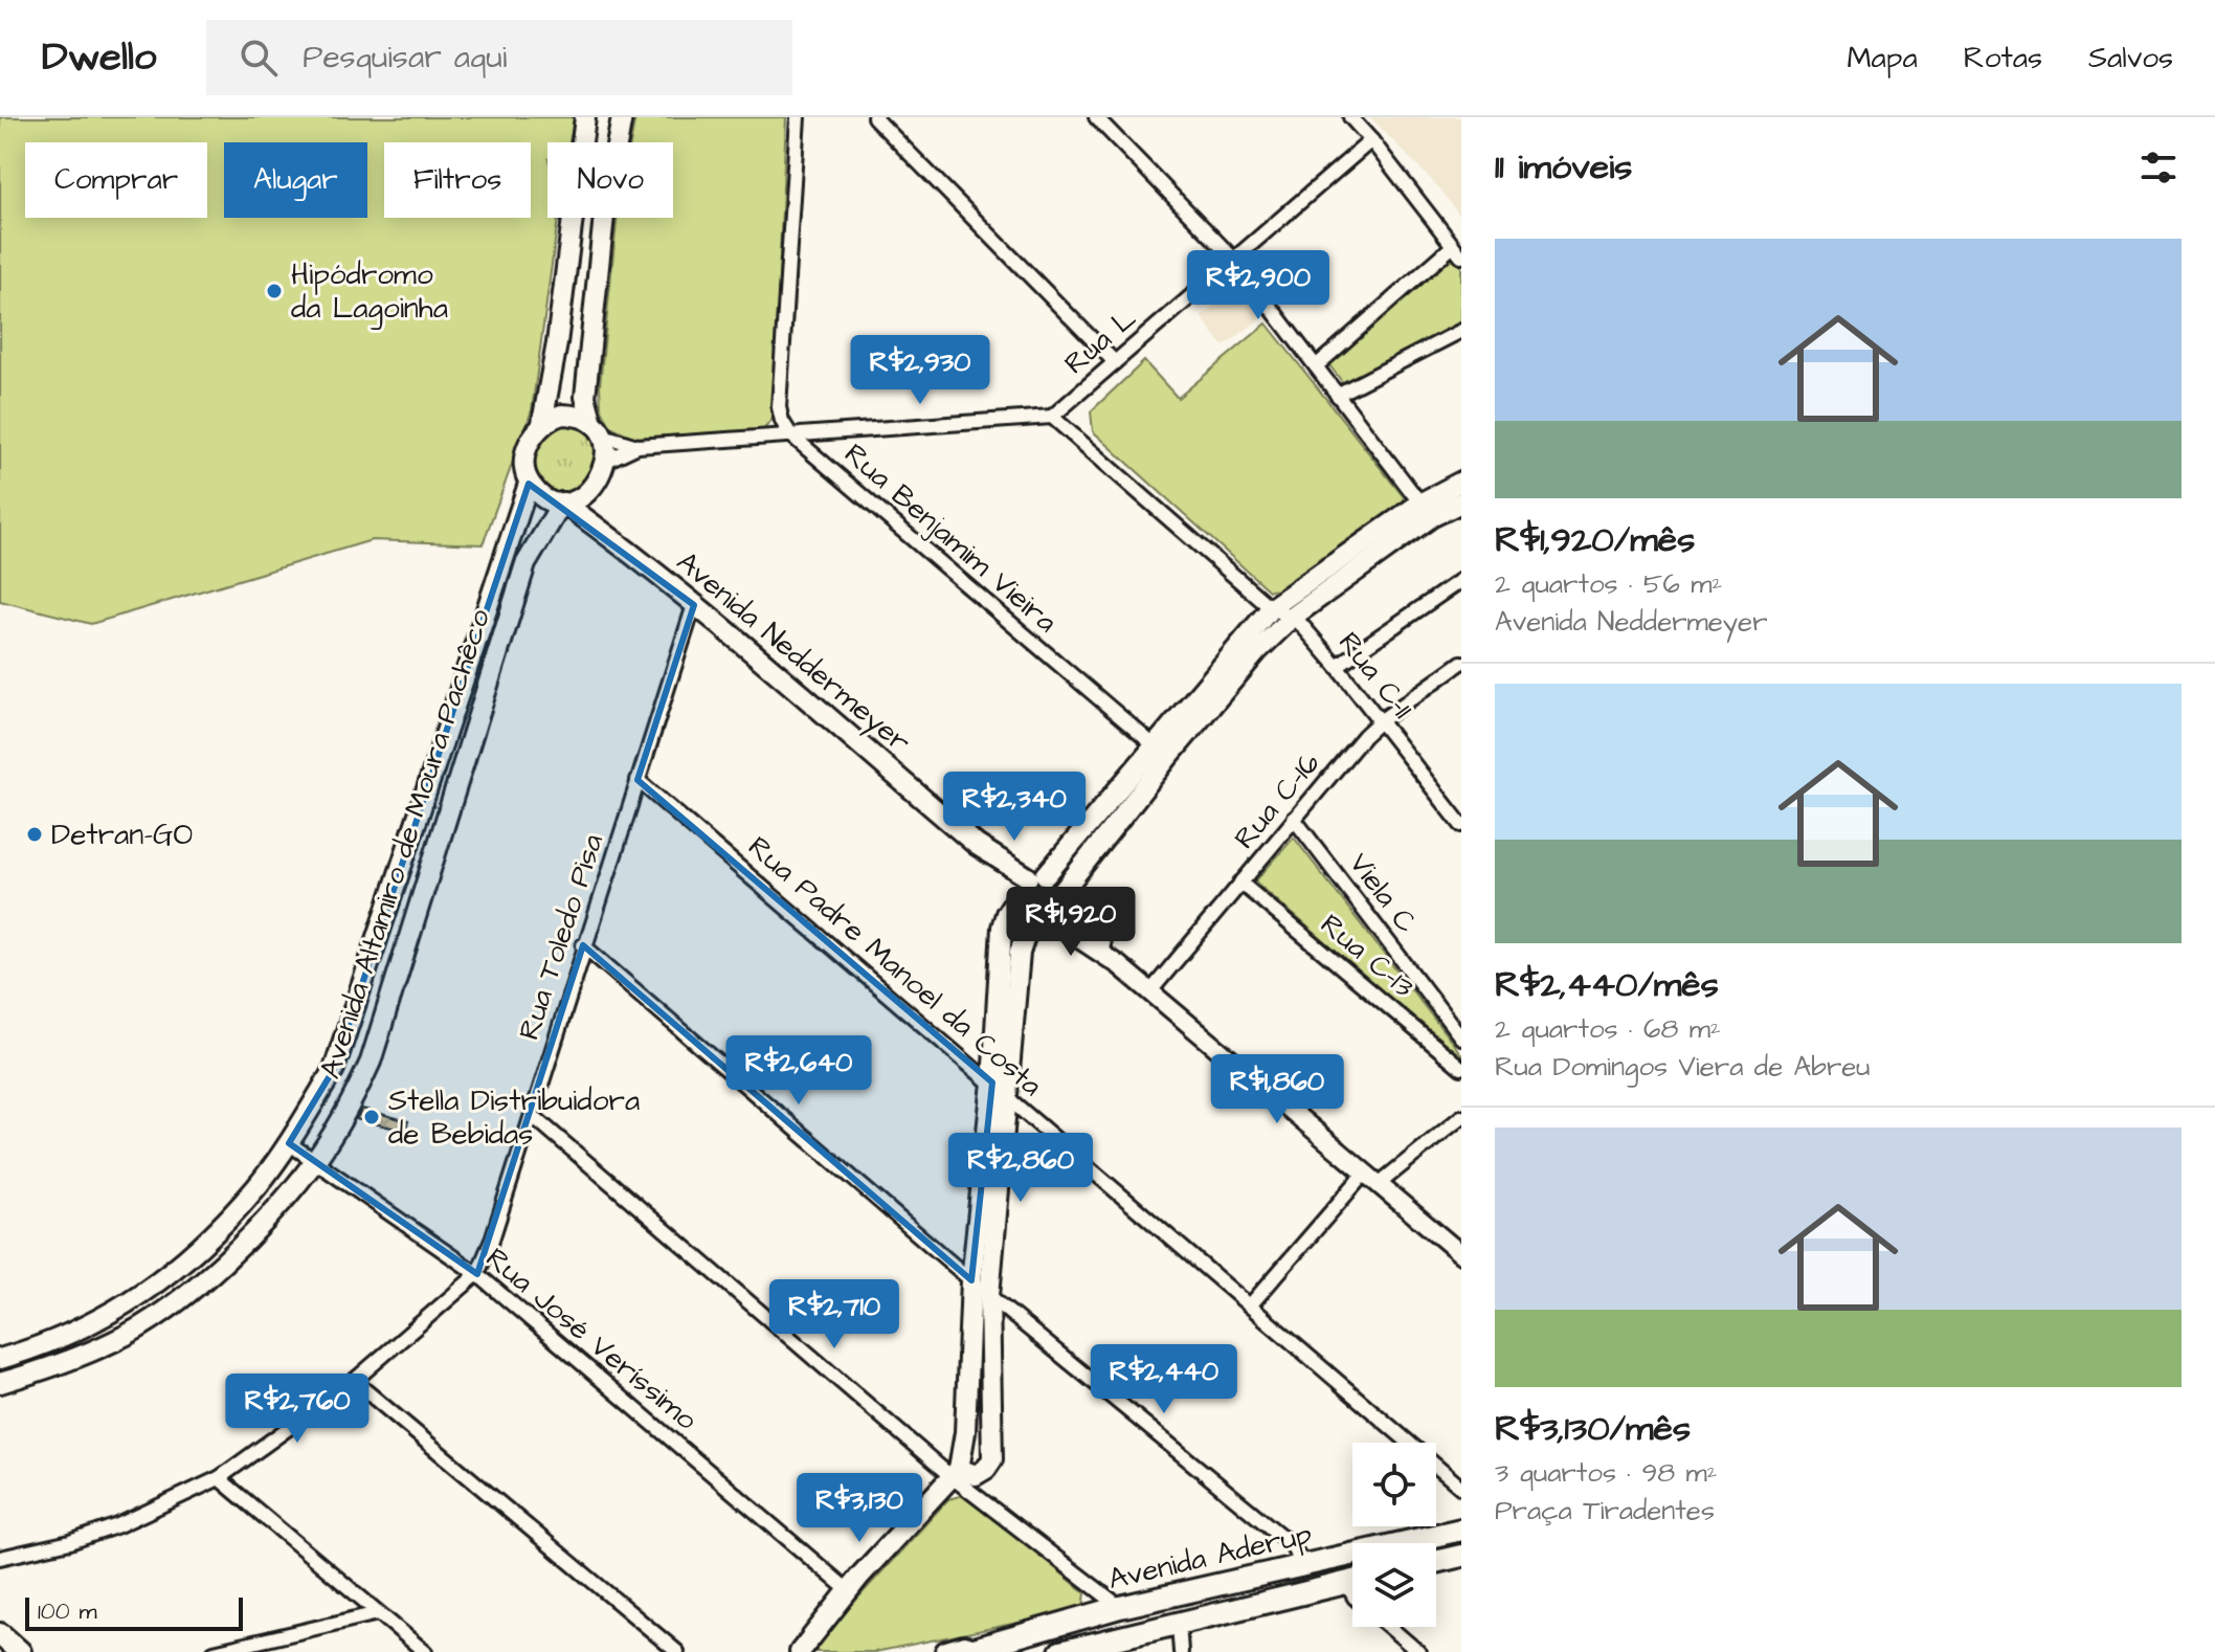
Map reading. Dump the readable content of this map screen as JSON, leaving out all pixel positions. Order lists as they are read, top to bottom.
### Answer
{
  "streets": {
    "main road": ["Avenida Neddermeyer", "Avenida Altamiro de Moura Pachêco", "Avenida Aderup"],
    "street": [
      "Rua L",
      "Rua Benjamim Vieira",
      "Rua C-11",
      "Rua C-16",
      "Viela C",
      "Rua Toledo Pisa",
      "Rua C-13",
      "Rua Padre Manoel da Costa",
      "Rua José Veríssimo"
    ]
  },
  "crossings": [
    ["Avenida Neddermeyer", "Avenida Altamiro de Moura Pachêco"],
    ["Avenida Neddermeyer", "Rua Toledo Pisa"],
    ["Rua C-11", "Rua C-16"],
    ["Rua C-16", "Viela C"],
    ["Rua C-16", "Rua C-13"],
    ["Avenida Altamiro de Moura Pachêco", "Rua José Veríssimo"],
    ["Rua Toledo Pisa", "Rua Padre Manoel da Costa"],
    ["Rua Toledo Pisa", "Rua José Veríssimo"]
  ],
  "places": ["Hipódromo da Lagoinha", "Detran-GO", "Stella Distribuidora de Bebidas"],
  "scale_bar": "100 m",
  "page": {
    "header": "Dwello",
    "search": "Pesquisar aqui",
    "nav": ["Mapa", "Rotas", "Salvos"],
    "heading": "11 imóveis",
    "chip": [
      "Comprar",
      "Alugar",
      "Filtros",
      "Novo"
    ],
    "list": [
      {
        "name": "R$1,920/mês",
        "note": "2 quartos · 56 m² · Avenida Neddermeyer"
      },
      {
        "name": "R$2,440/mês",
        "note": "2 quartos · 68 m² · Rua Domingos Viera de Abreu"
      },
      {
        "name": "R$3,130/mês",
        "note": "3 quartos · 98 m² · Praça Tiradentes"
      }
    ],
    "price": [
      "R$2,900",
      "R$2,930",
      "R$2,340",
      "R$1,920",
      "R$2,640",
      "R$1,860",
      "R$2,860",
      "R$2,710",
      "R$2,440",
      "R$2,760",
      "R$3,130"
    ],
    "scale": "100 m"
  }
}
